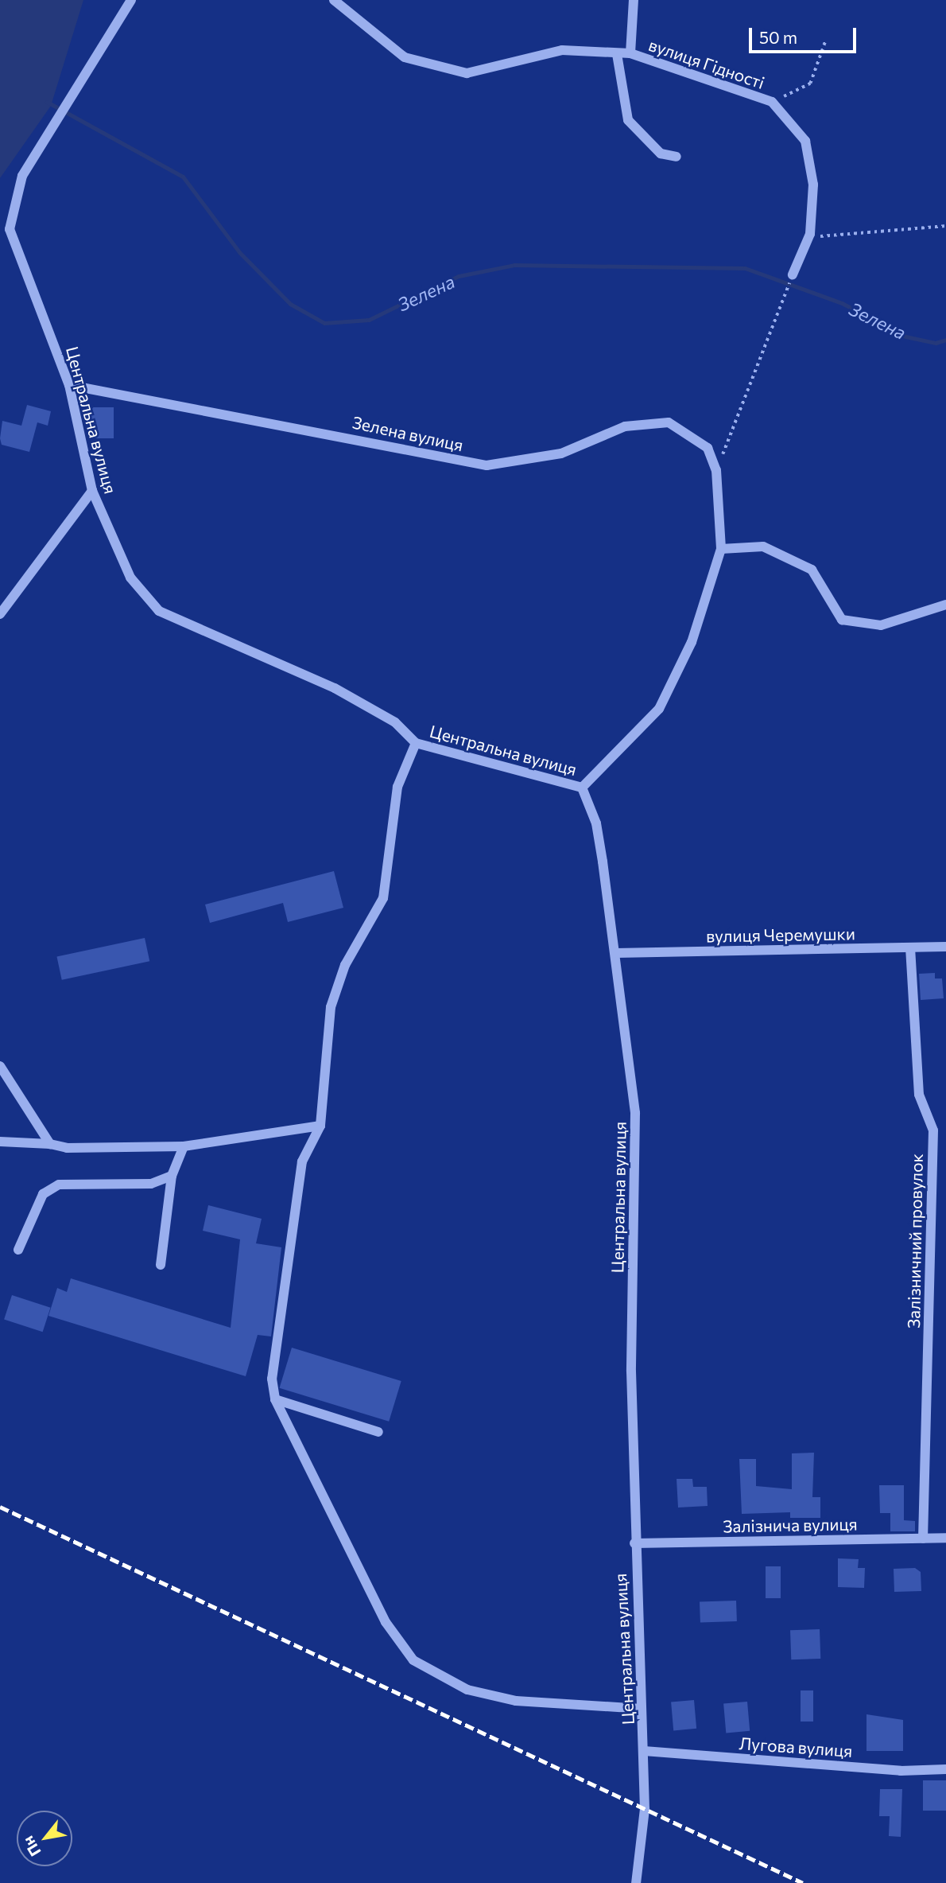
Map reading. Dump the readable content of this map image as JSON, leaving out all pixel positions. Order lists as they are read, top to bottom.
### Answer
{
  "streets": {
    "street": [
      "вулиця Гідності",
      "Центральна вулиця",
      "Зелена вулиця",
      "вулиця Черемушки",
      "Залізничний провулок",
      "Залізнича вулиця",
      "Лугова вулиця"
    ]
  },
  "crossings": [
    ["Центральна вулиця", "Зелена вулиця"],
    ["Центральна вулиця", "вулиця Черемушки"],
    ["Центральна вулиця", "Залізнича вулиця"],
    ["Центральна вулиця", "Лугова вулиця"],
    ["вулиця Черемушки", "Залізничний провулок"],
    ["Залізничний провулок", "Залізнича вулиця"]
  ],
  "water": ["Зелена"],
  "scale_bar": "50 m",
  "north": "bottom left"
}
